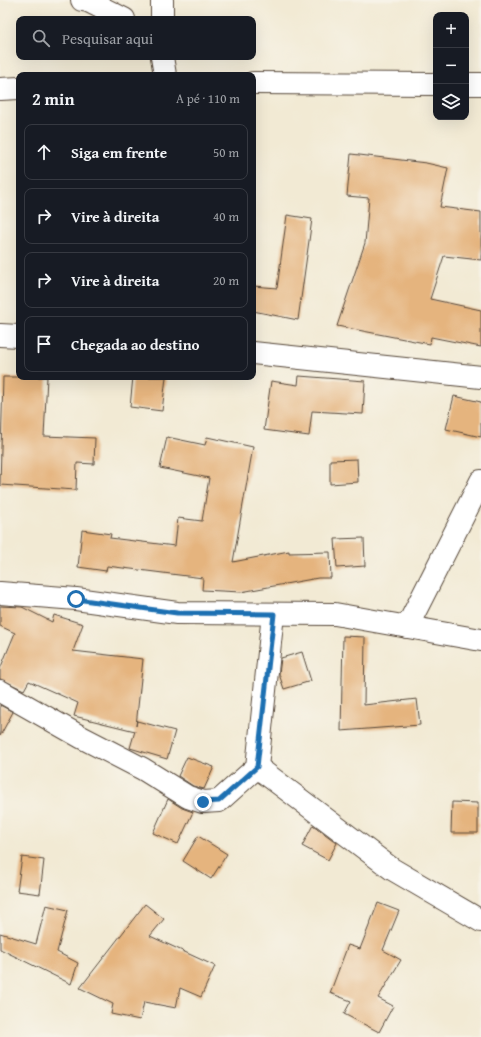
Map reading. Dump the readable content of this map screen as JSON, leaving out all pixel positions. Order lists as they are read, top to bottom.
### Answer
{
  "page": {
    "map_buttons": ["+", "−"],
    "search": "Pesquisar aqui",
    "heading": ["2 min", "A pé · 110 m"],
    "list": [
      ["Siga em frente", "50 m"],
      ["Vire à direita", "40 m"],
      ["Vire à direita", "20 m"],
      "Chegada ao destino"
    ]
  }
}
